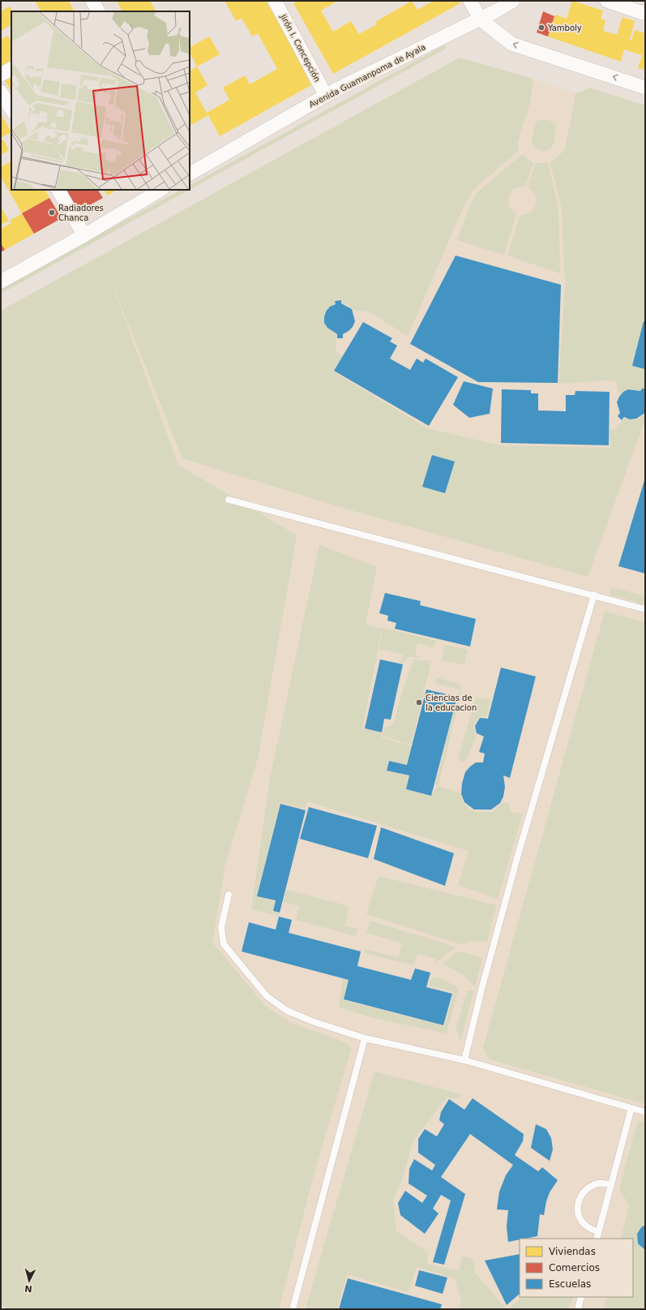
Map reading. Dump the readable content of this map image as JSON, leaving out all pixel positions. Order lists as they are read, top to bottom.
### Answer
{
  "streets": {
    "street": ["Jirón I. Concepción", "Avenida Guamanpoma de Ayala"]
  },
  "crossings": [
    ["Jirón I. Concepción", "Avenida Guamanpoma de Ayala"]
  ],
  "places": ["Yamboly", "Radiadores Chanca", "Ciencias de la educacion"],
  "legend": ["Viviendas", "Comercios", "Escuelas"],
  "north": "bottom"
}
